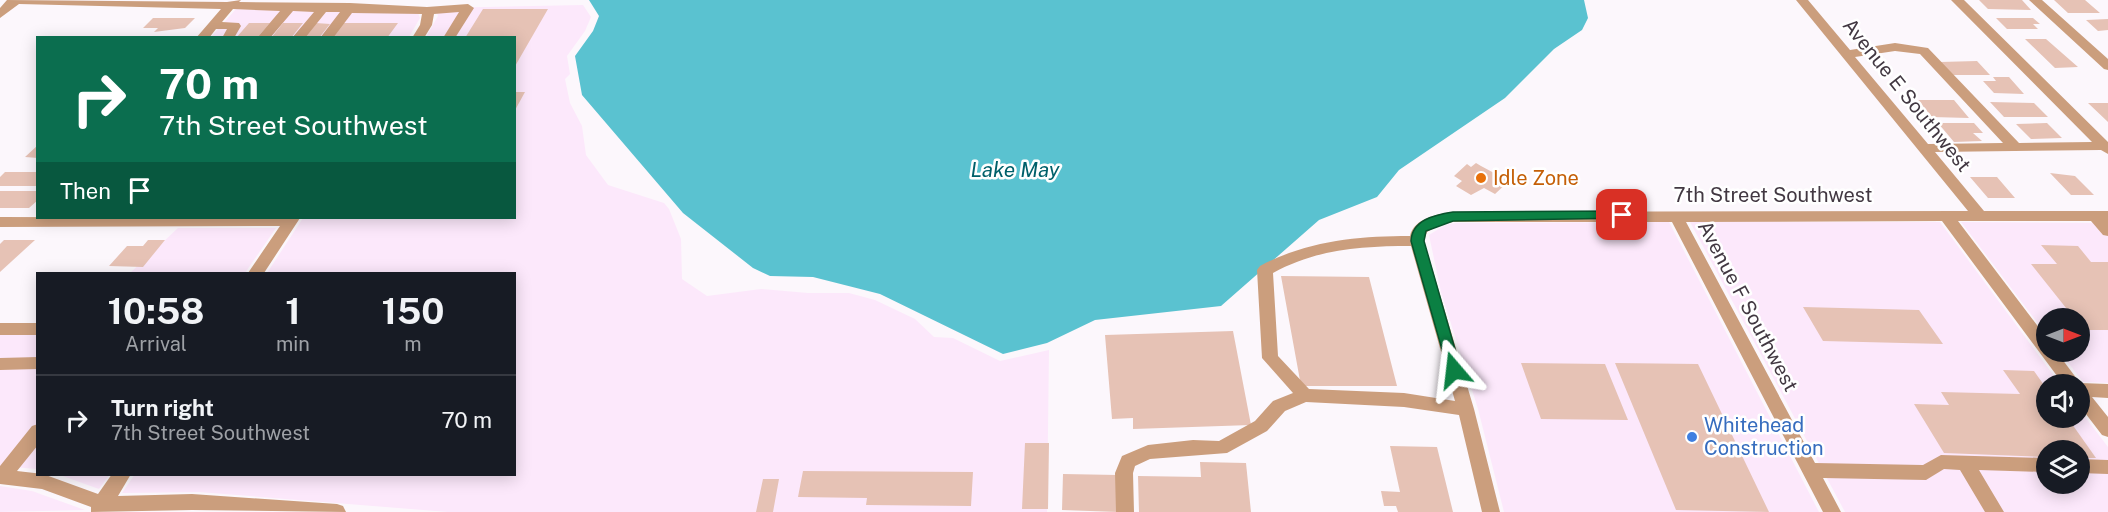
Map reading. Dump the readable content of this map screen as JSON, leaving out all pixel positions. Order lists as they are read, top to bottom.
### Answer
{
  "streets": {
    "street": ["Avenue E Southwest", "7th Street Southwest", "Avenue F Southwest"]
  },
  "crossings": [
    ["Avenue E Southwest", "7th Street Southwest"],
    ["7th Street Southwest", "Avenue F Southwest"]
  ],
  "water": ["Lake May"],
  "places": ["Idle Zone", "Whitehead Construction"],
  "north": "right",
  "page": {
    "turn": ["70 m", "7th Street Southwest"],
    "then": "Then",
    "eta": [
      "10:58",
      "Arrival",
      "1",
      "min",
      "150",
      "m"
    ],
    "list": [
      {
        "name": "Turn right",
        "note": "7th Street Southwest",
        "value": "70 m"
      }
    ]
  }
}
